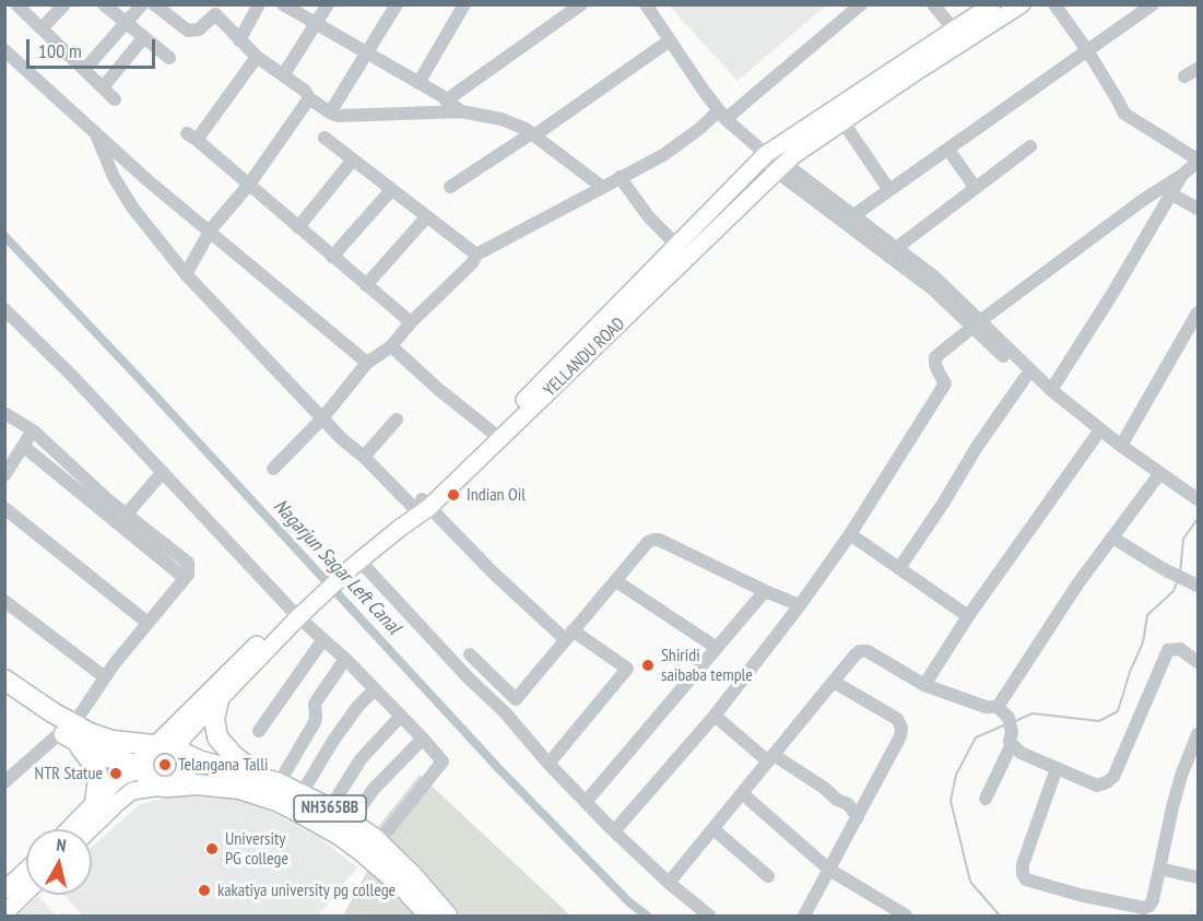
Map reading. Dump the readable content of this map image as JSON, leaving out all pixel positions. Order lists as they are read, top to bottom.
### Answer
{
  "streets": {
    "highway": ["NH365BB"],
    "main road": ["YELLANDU ROAD"]
  },
  "crossings": [
    ["YELLANDU ROAD", "NH365BB"]
  ],
  "water": ["Nagarjun Sagar Left Canal"],
  "places": [
    "Indian Oil",
    "Shiridi saibaba temple",
    "Telangana Talli",
    "NTR Statue",
    "University PG college",
    "kakatiya university pg college"
  ],
  "scale_bar": "100 m",
  "north": "top"
}
